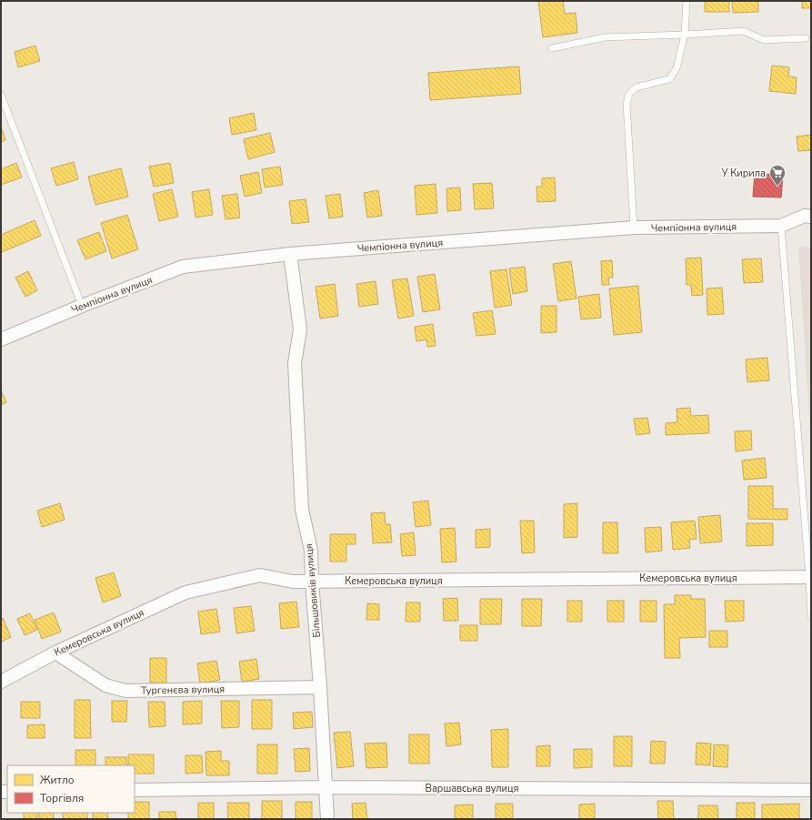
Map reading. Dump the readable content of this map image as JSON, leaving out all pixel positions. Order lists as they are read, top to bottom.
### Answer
{
  "streets": {
    "street": [
      "Чемпіонна вулиця",
      "Кемеровська вулиця",
      "Більшовиків вулиця",
      "Тургенєва вулиця",
      "Варшавська вулиця"
    ]
  },
  "crossings": [
    ["Чемпіонна вулиця", "Більшовиків вулиця"],
    ["Кемеровська вулиця", "Більшовиків вулиця"],
    ["Кемеровська вулиця", "Тургенєва вулиця"],
    ["Більшовиків вулиця", "Тургенєва вулиця"],
    ["Більшовиків вулиця", "Варшавська вулиця"]
  ],
  "places": {
    "supermarket": ["У Кирила"]
  },
  "legend": ["Житло", "Торгівля"]
}
